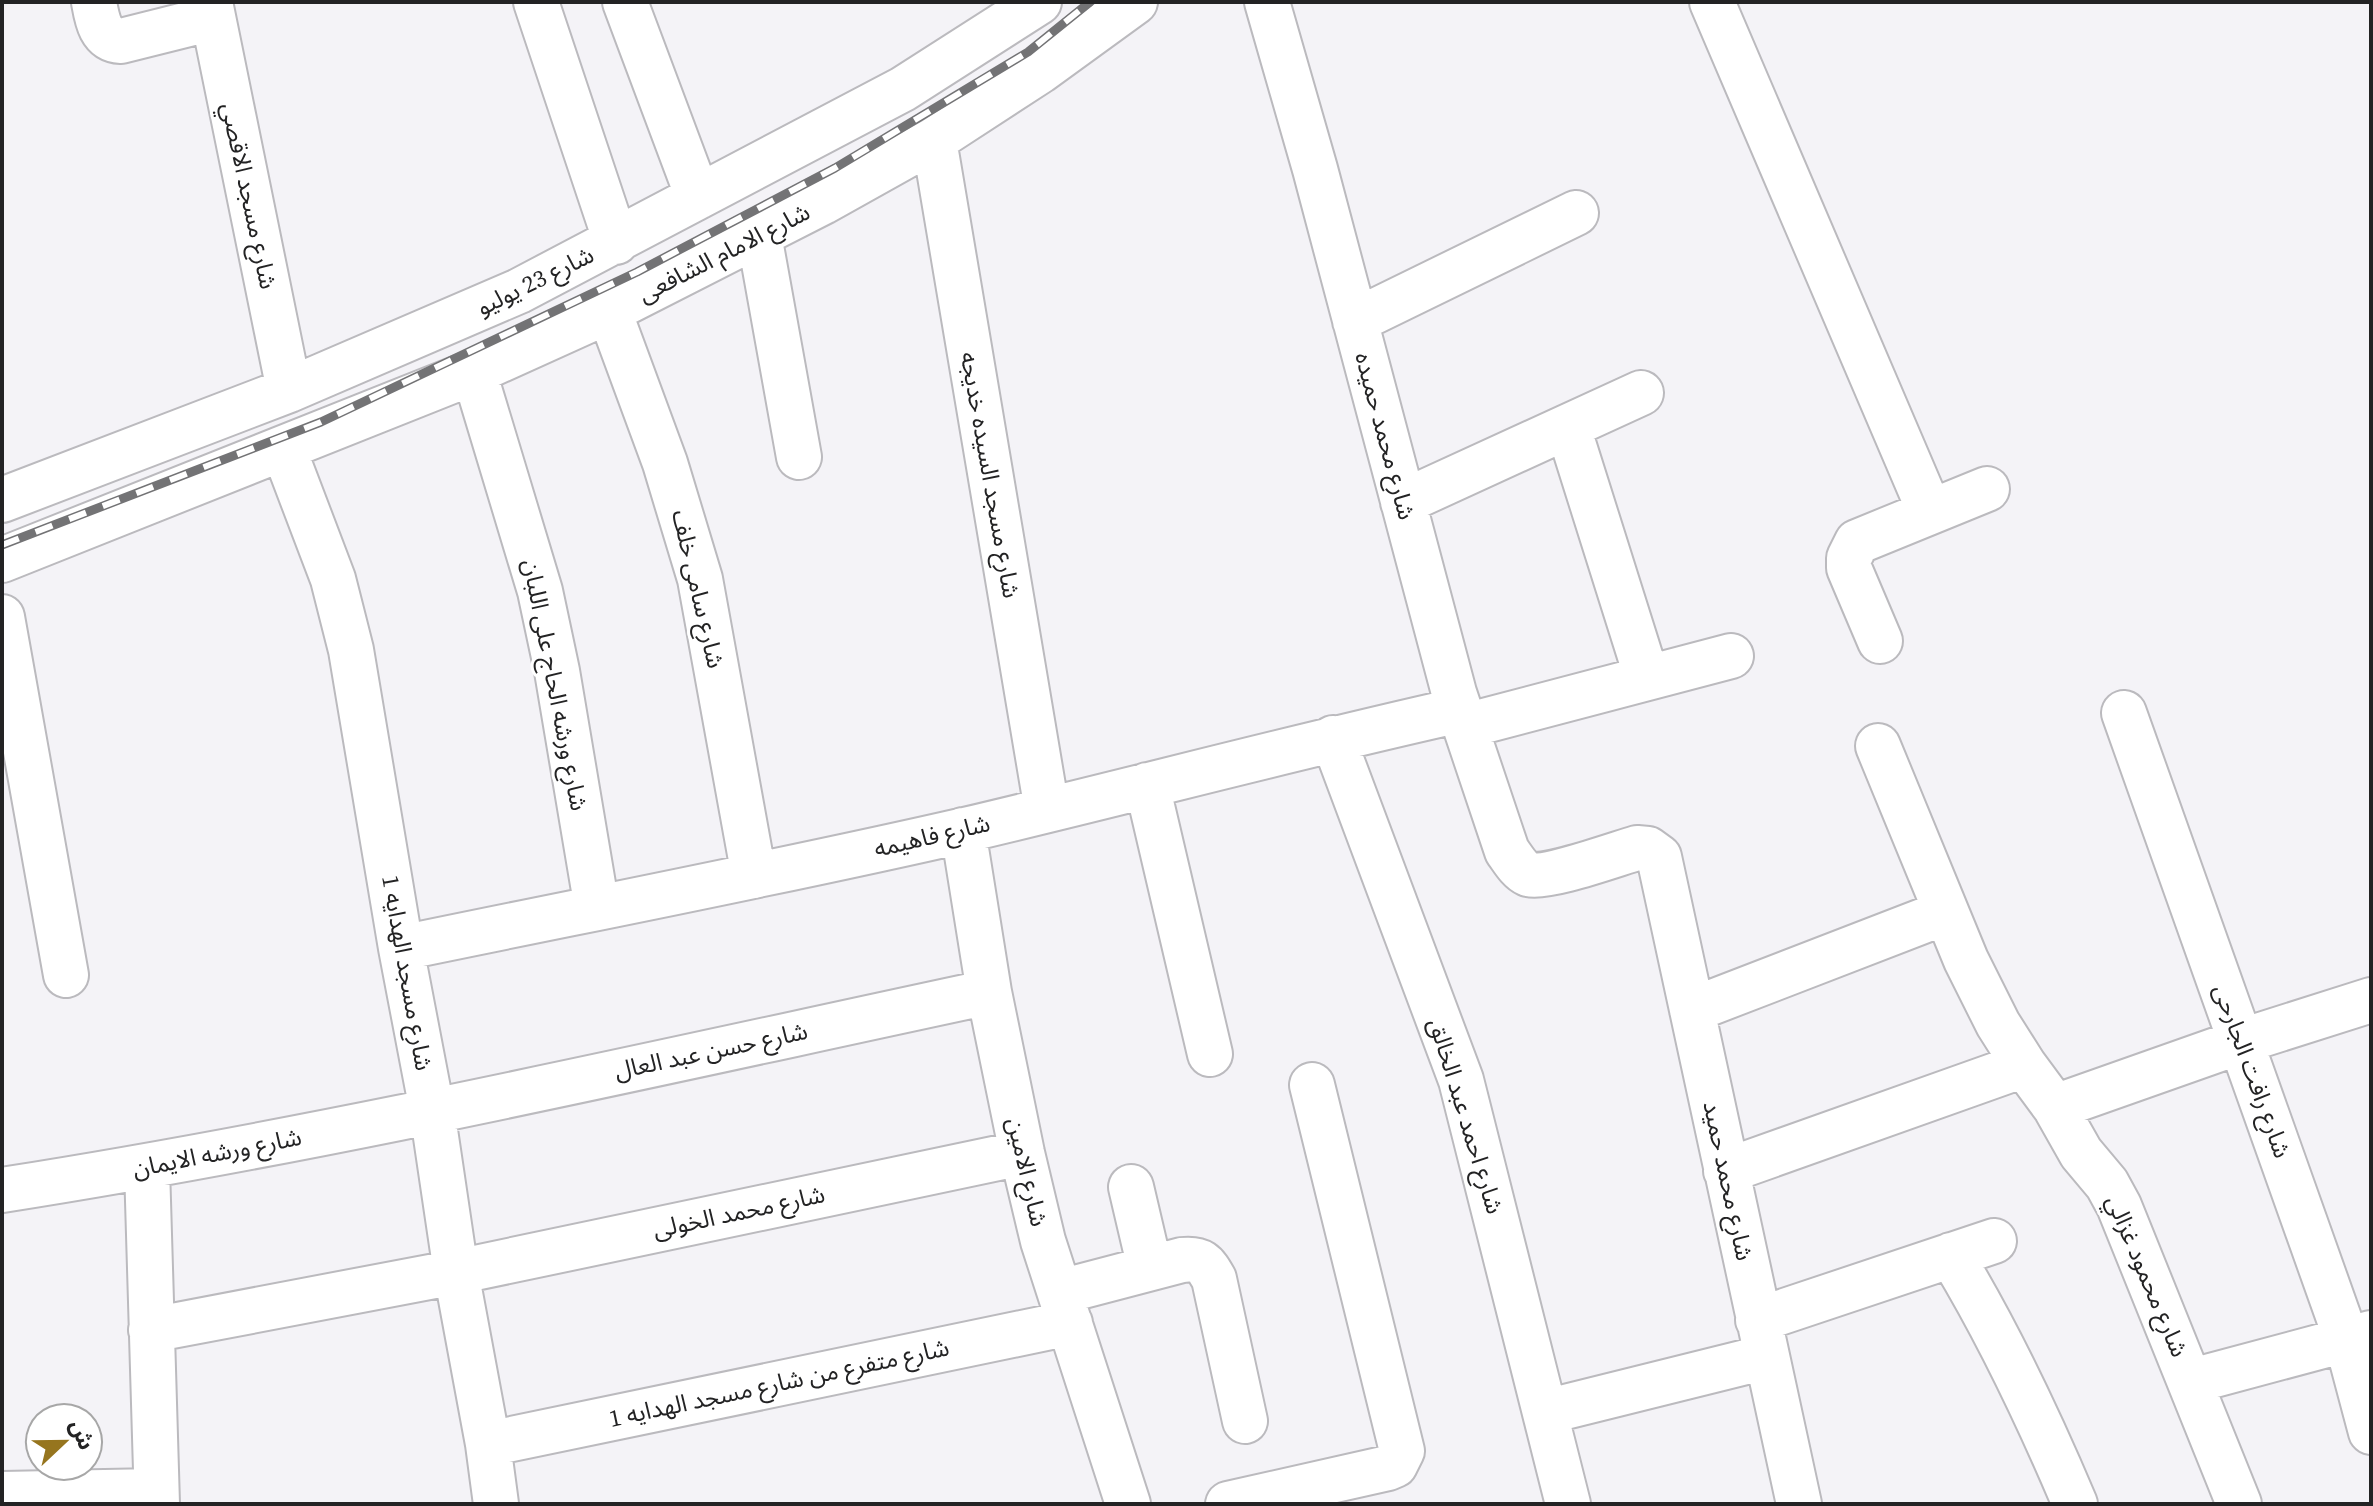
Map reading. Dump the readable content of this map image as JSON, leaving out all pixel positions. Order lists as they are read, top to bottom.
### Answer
{
  "streets": {
    "street": [
      "شارع مسجد الاقصي",
      "شارع الامام الشافعى",
      "شارع 23 يوليو",
      "شارع محمد حميده",
      "شارع مسجد السيده خديجه",
      "شارع سامى خلف",
      "شارع ورشه الحاج على اللبان",
      "شارع فاهيمه",
      "شارع مسجد الهدايه 1",
      "شارع حسن عبد العال",
      "شارع رافت الجارحى",
      "شارع احمد عبد الخالق",
      "شارع ورشه الايمان",
      "شارع الامين",
      "شارع محمد حميد",
      "شارع محمد الخولى",
      "شارع محمود غزالي",
      "شارع متفرع من شارع مسجد الهدايه 1"
    ]
  },
  "crossings": [
    ["شارع مسجد الاقصي", "شارع 23 يوليو"],
    ["شارع الامام الشافعى", "شارع مسجد السيده خديجه"],
    ["شارع الامام الشافعى", "شارع سامى خلف"],
    ["شارع الامام الشافعى", "شارع ورشه الحاج على اللبان"],
    ["شارع الامام الشافعى", "شارع مسجد الهدايه 1"],
    ["شارع محمد حميده", "شارع فاهيمه"],
    ["شارع محمد حميده", "شارع محمد حميد"],
    ["شارع مسجد السيده خديجه", "شارع فاهيمه"],
    ["شارع سامى خلف", "شارع فاهيمه"],
    ["شارع ورشه الحاج على اللبان", "شارع فاهيمه"],
    ["شارع فاهيمه", "شارع مسجد الهدايه 1"],
    ["شارع فاهيمه", "شارع احمد عبد الخالق"],
    ["شارع فاهيمه", "شارع الامين"],
    ["شارع مسجد الهدايه 1", "شارع حسن عبد العال"],
    ["شارع مسجد الهدايه 1", "شارع ورشه الايمان"],
    ["شارع مسجد الهدايه 1", "شارع محمد الخولى"],
    ["شارع مسجد الهدايه 1", "شارع متفرع من شارع مسجد الهدايه 1"],
    ["شارع حسن عبد العال", "شارع ورشه الايمان"],
    ["شارع حسن عبد العال", "شارع الامين"],
    ["شارع الامين", "شارع محمد الخولى"],
    ["شارع الامين", "شارع متفرع من شارع مسجد الهدايه 1"]
  ],
  "north": "right"
}
